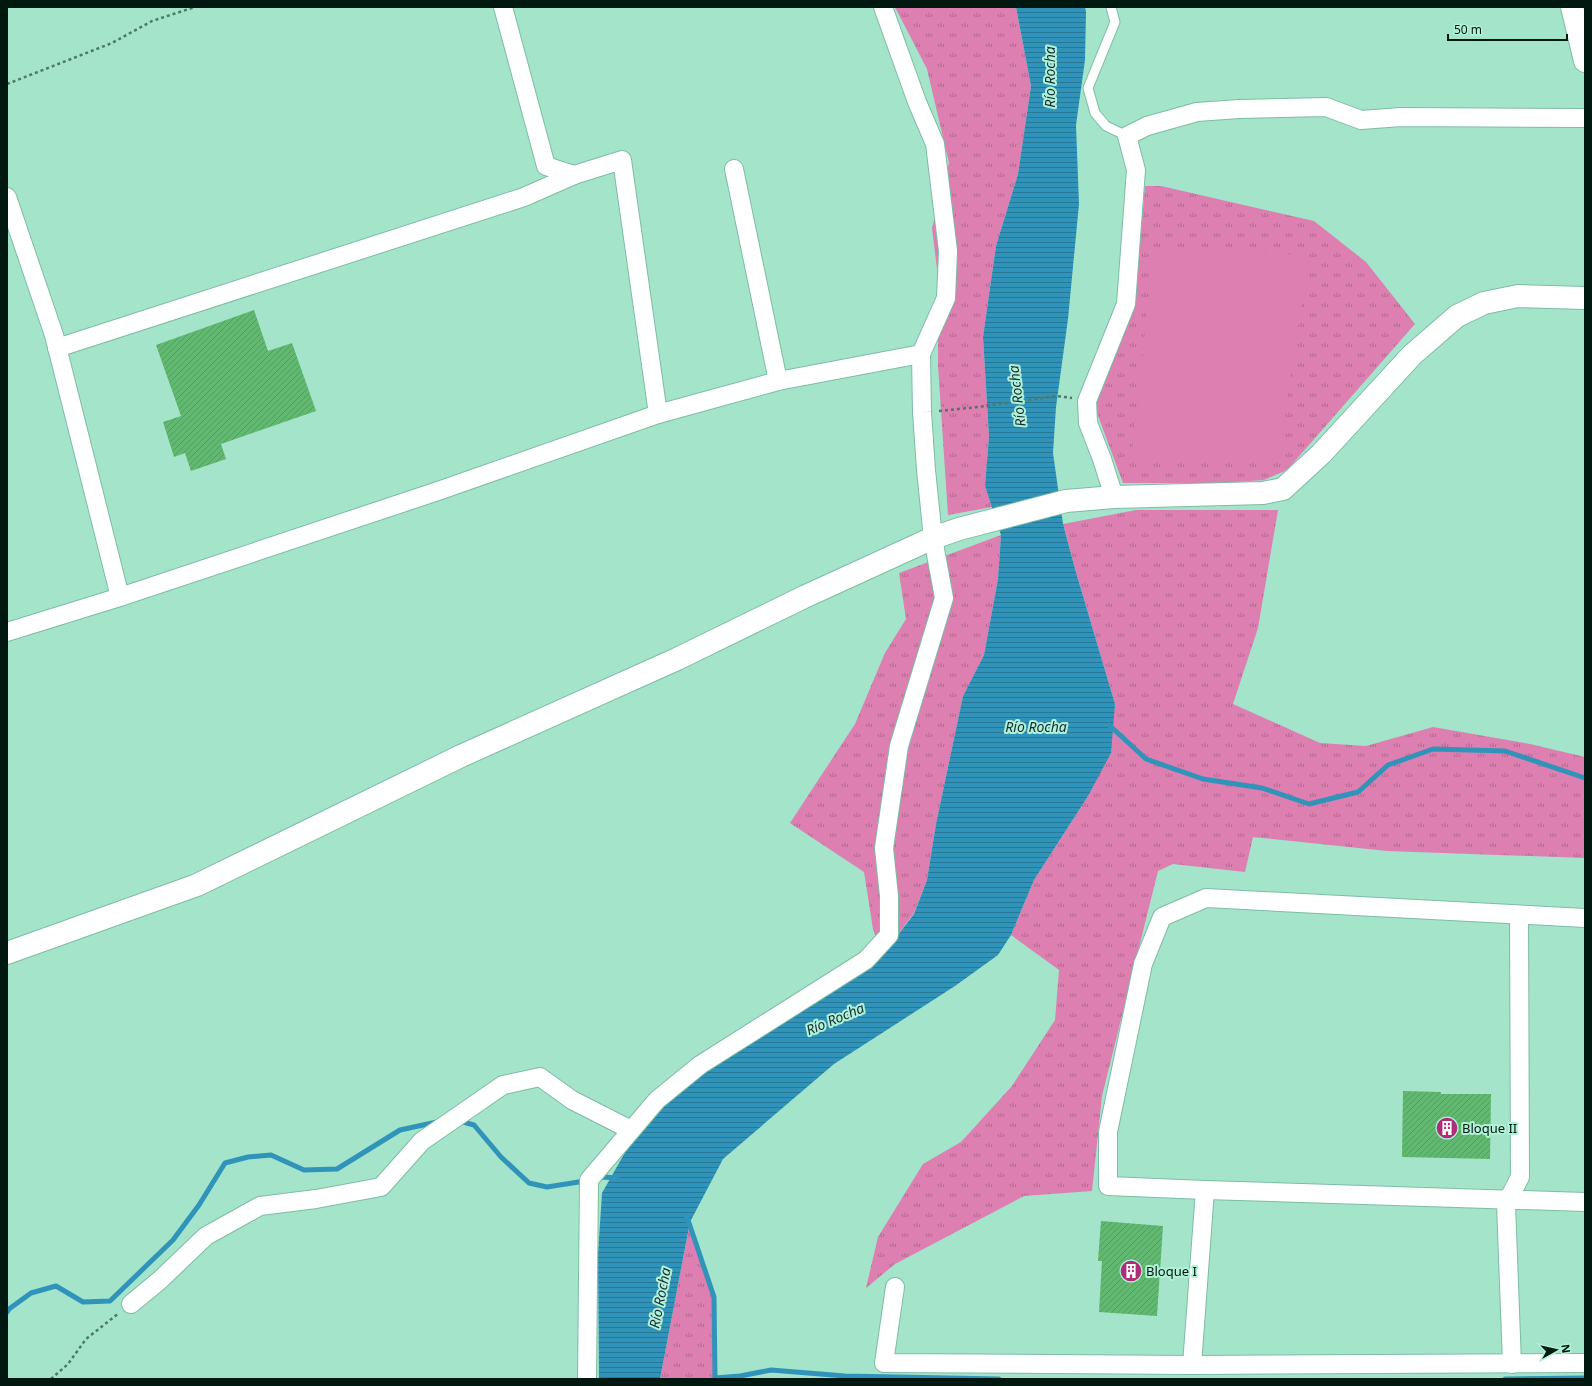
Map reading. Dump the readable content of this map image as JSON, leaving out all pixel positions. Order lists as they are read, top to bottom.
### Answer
{
  "water": ["Río Rocha"],
  "places": {
    "building": ["Bloque II", "Bloque I"]
  },
  "scale_bar": "50 m",
  "north": "right"
}
